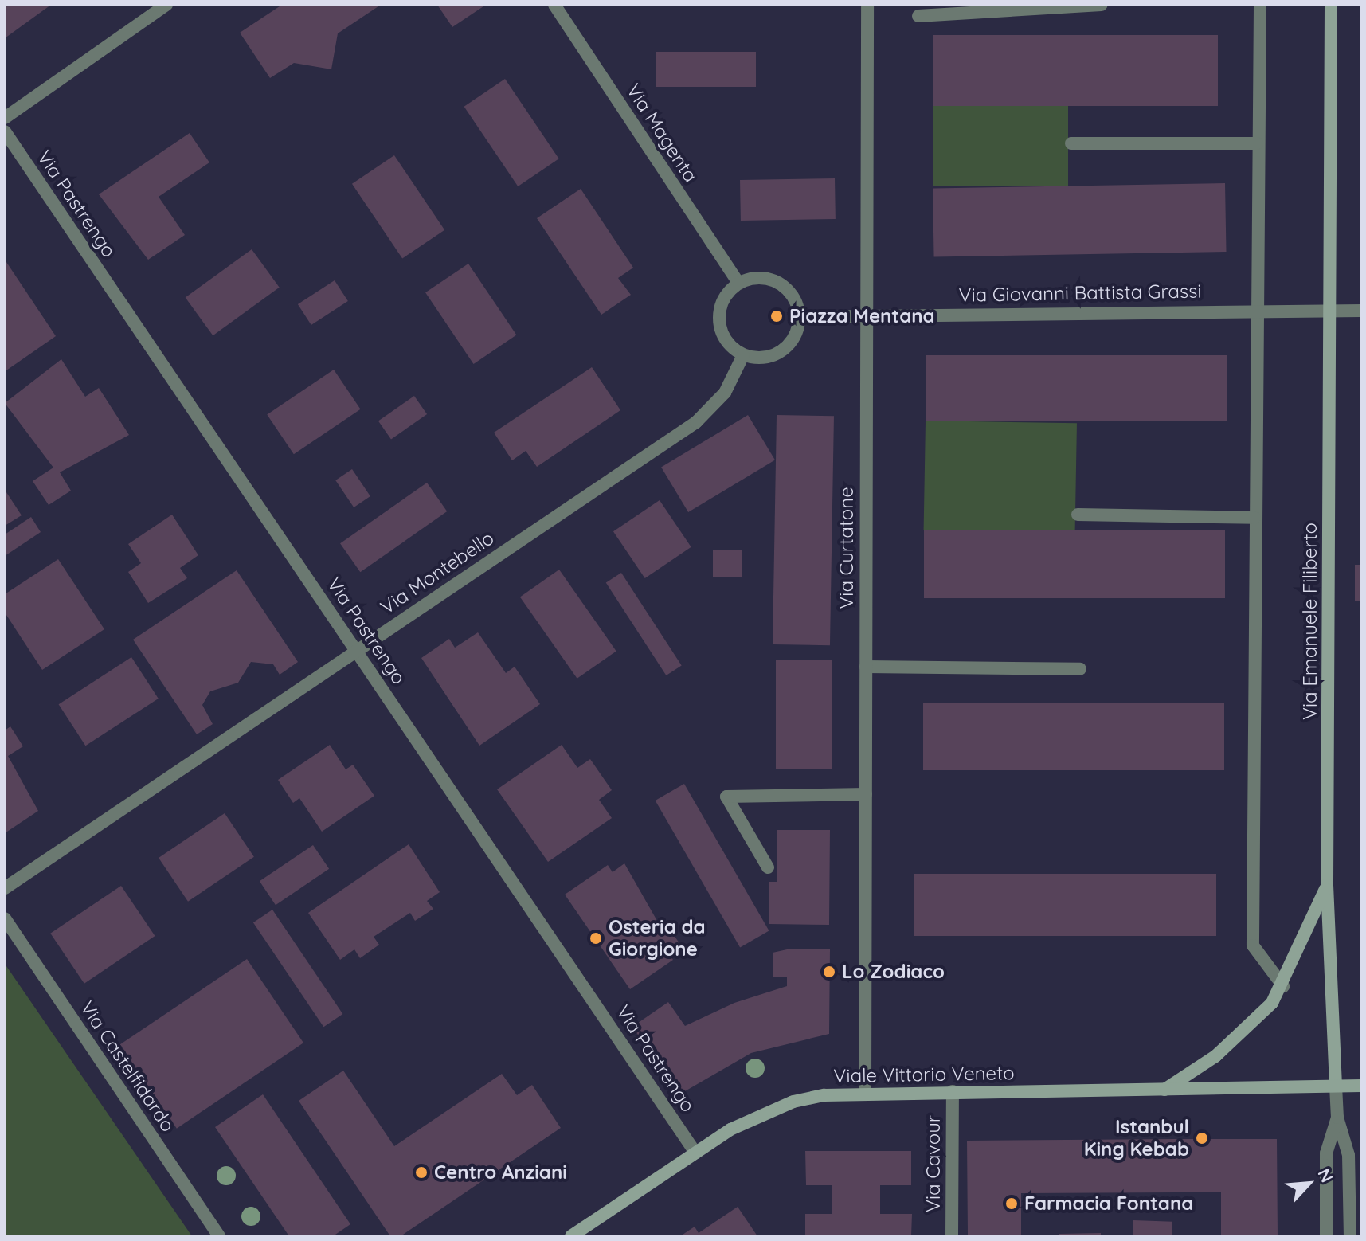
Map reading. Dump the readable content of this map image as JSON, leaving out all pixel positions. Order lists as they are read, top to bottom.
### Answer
{
  "streets": {
    "main road": ["Via Emanuele Filiberto", "Viale Vittorio Veneto"],
    "street": [
      "Via Magenta",
      "Via Pastrengo",
      "Via Giovanni Battista Grassi",
      "Via Curtatone",
      "Via Montebello",
      "Via Castelfidardo",
      "Via Cavour"
    ]
  },
  "crossings": [
    ["Via Magenta", "Via Giovanni Battista Grassi"],
    ["Via Magenta", "Via Montebello"],
    ["Via Pastrengo", "Via Montebello"],
    ["Via Pastrengo", "Viale Vittorio Veneto"],
    ["Via Giovanni Battista Grassi", "Via Curtatone"],
    ["Via Giovanni Battista Grassi", "Via Montebello"],
    ["Via Giovanni Battista Grassi", "Via Emanuele Filiberto"],
    ["Via Curtatone", "Viale Vittorio Veneto"],
    ["Via Emanuele Filiberto", "Viale Vittorio Veneto"],
    ["Viale Vittorio Veneto", "Via Cavour"]
  ],
  "places": [
    "Piazza Mentana",
    "Osteria da Giorgione",
    "Lo Zodiaco",
    "Istanbul King Kebab",
    "Centro Anziani",
    "Farmacia Fontana"
  ],
  "north": "top right"
}
